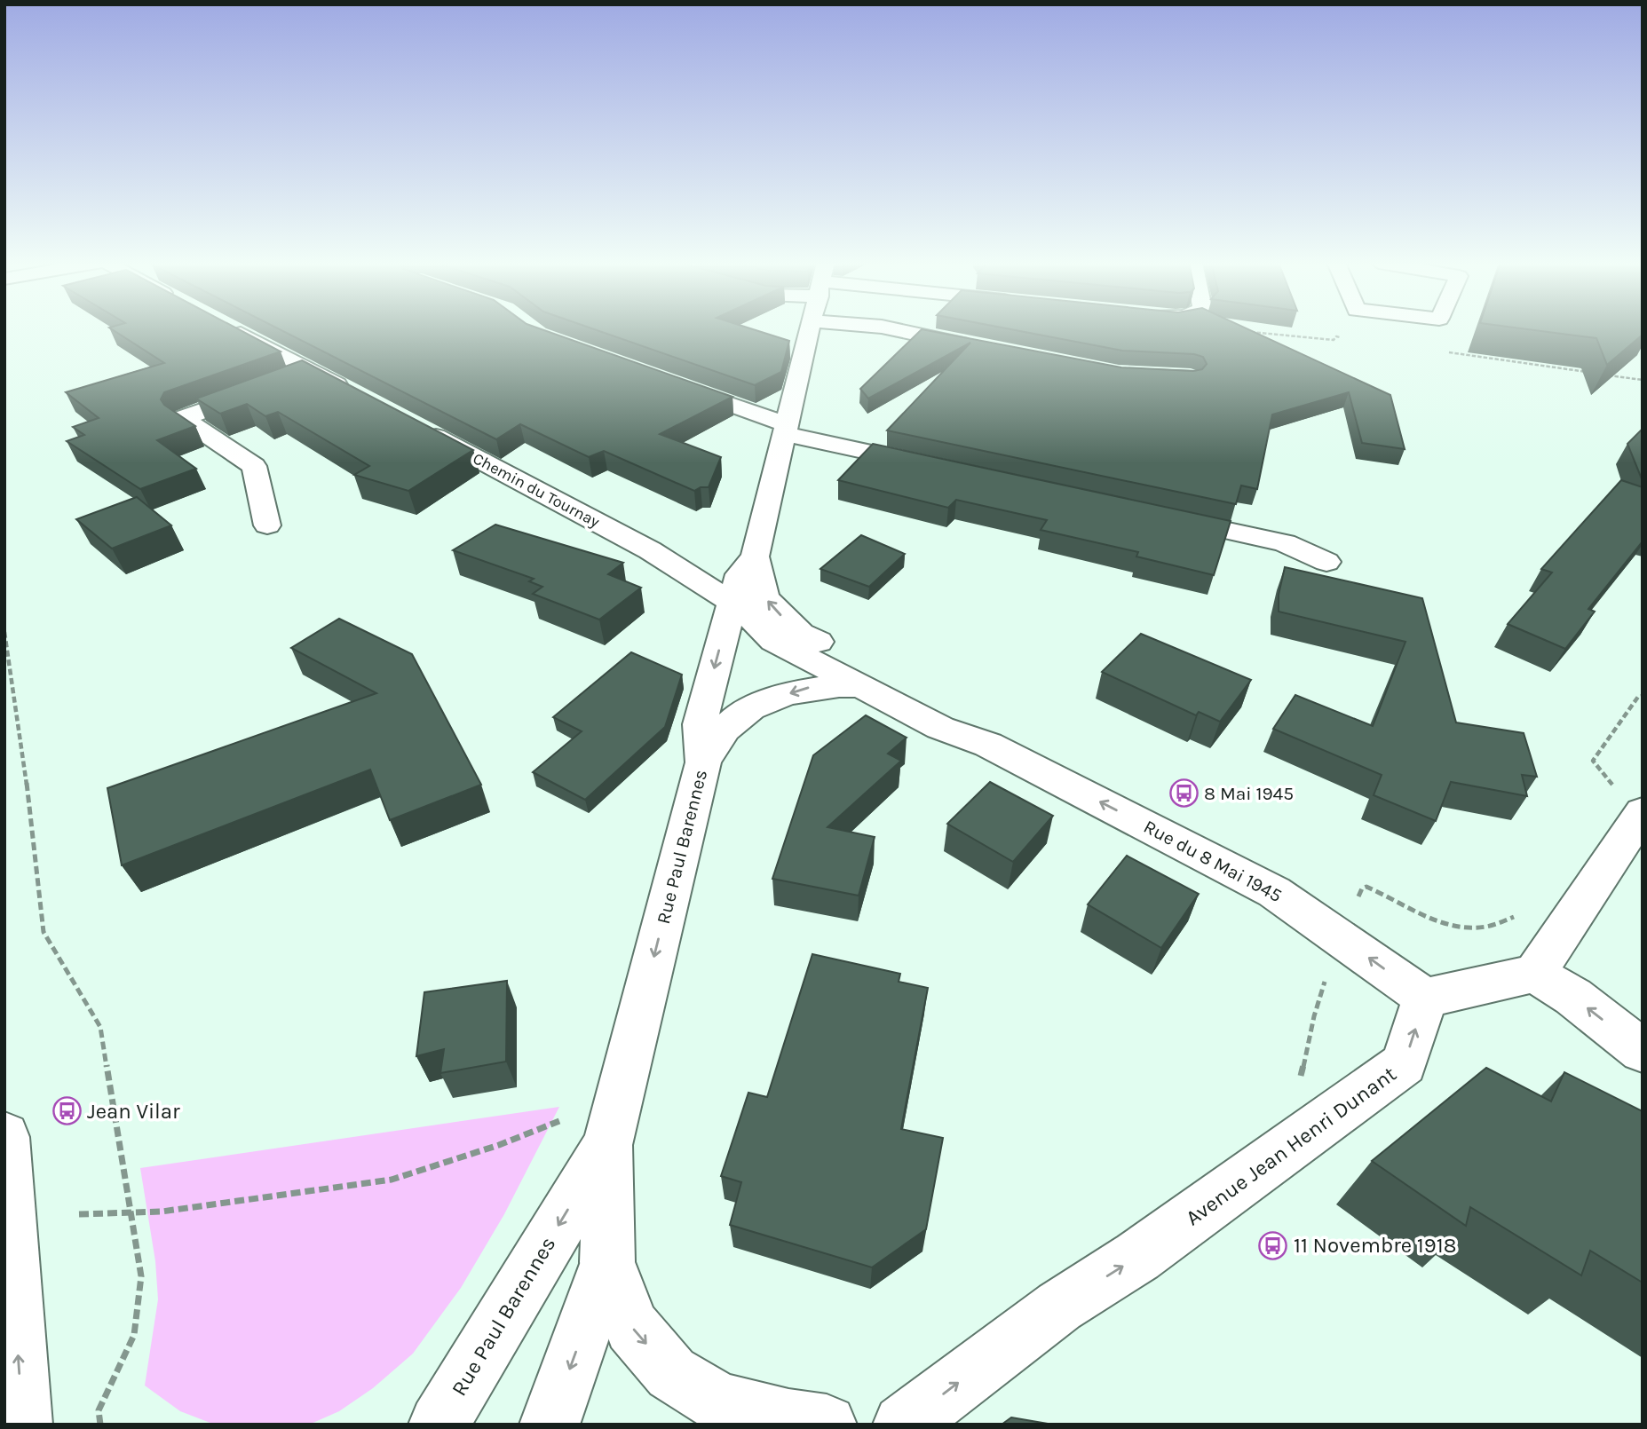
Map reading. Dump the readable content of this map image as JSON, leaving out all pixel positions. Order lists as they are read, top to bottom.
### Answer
{
  "streets": {
    "street": [
      "Chemin du Tournay",
      "Rue Paul Barennes",
      "Rue du 8 Mai 1945",
      "Avenue Jean Henri Dunant"
    ]
  },
  "crossings": [
    ["Chemin du Tournay", "Rue Paul Barennes"],
    ["Chemin du Tournay", "Rue du 8 Mai 1945"],
    ["Rue Paul Barennes", "Rue du 8 Mai 1945"],
    ["Rue du 8 Mai 1945", "Avenue Jean Henri Dunant"]
  ],
  "one_way": ["Rue Paul Barennes", "Avenue Jean Henri Dunant"],
  "places": {
    "bus stop": ["8 Mai 1945", "Jean Vilar", "11 Novembre 1918"]
  }
}
